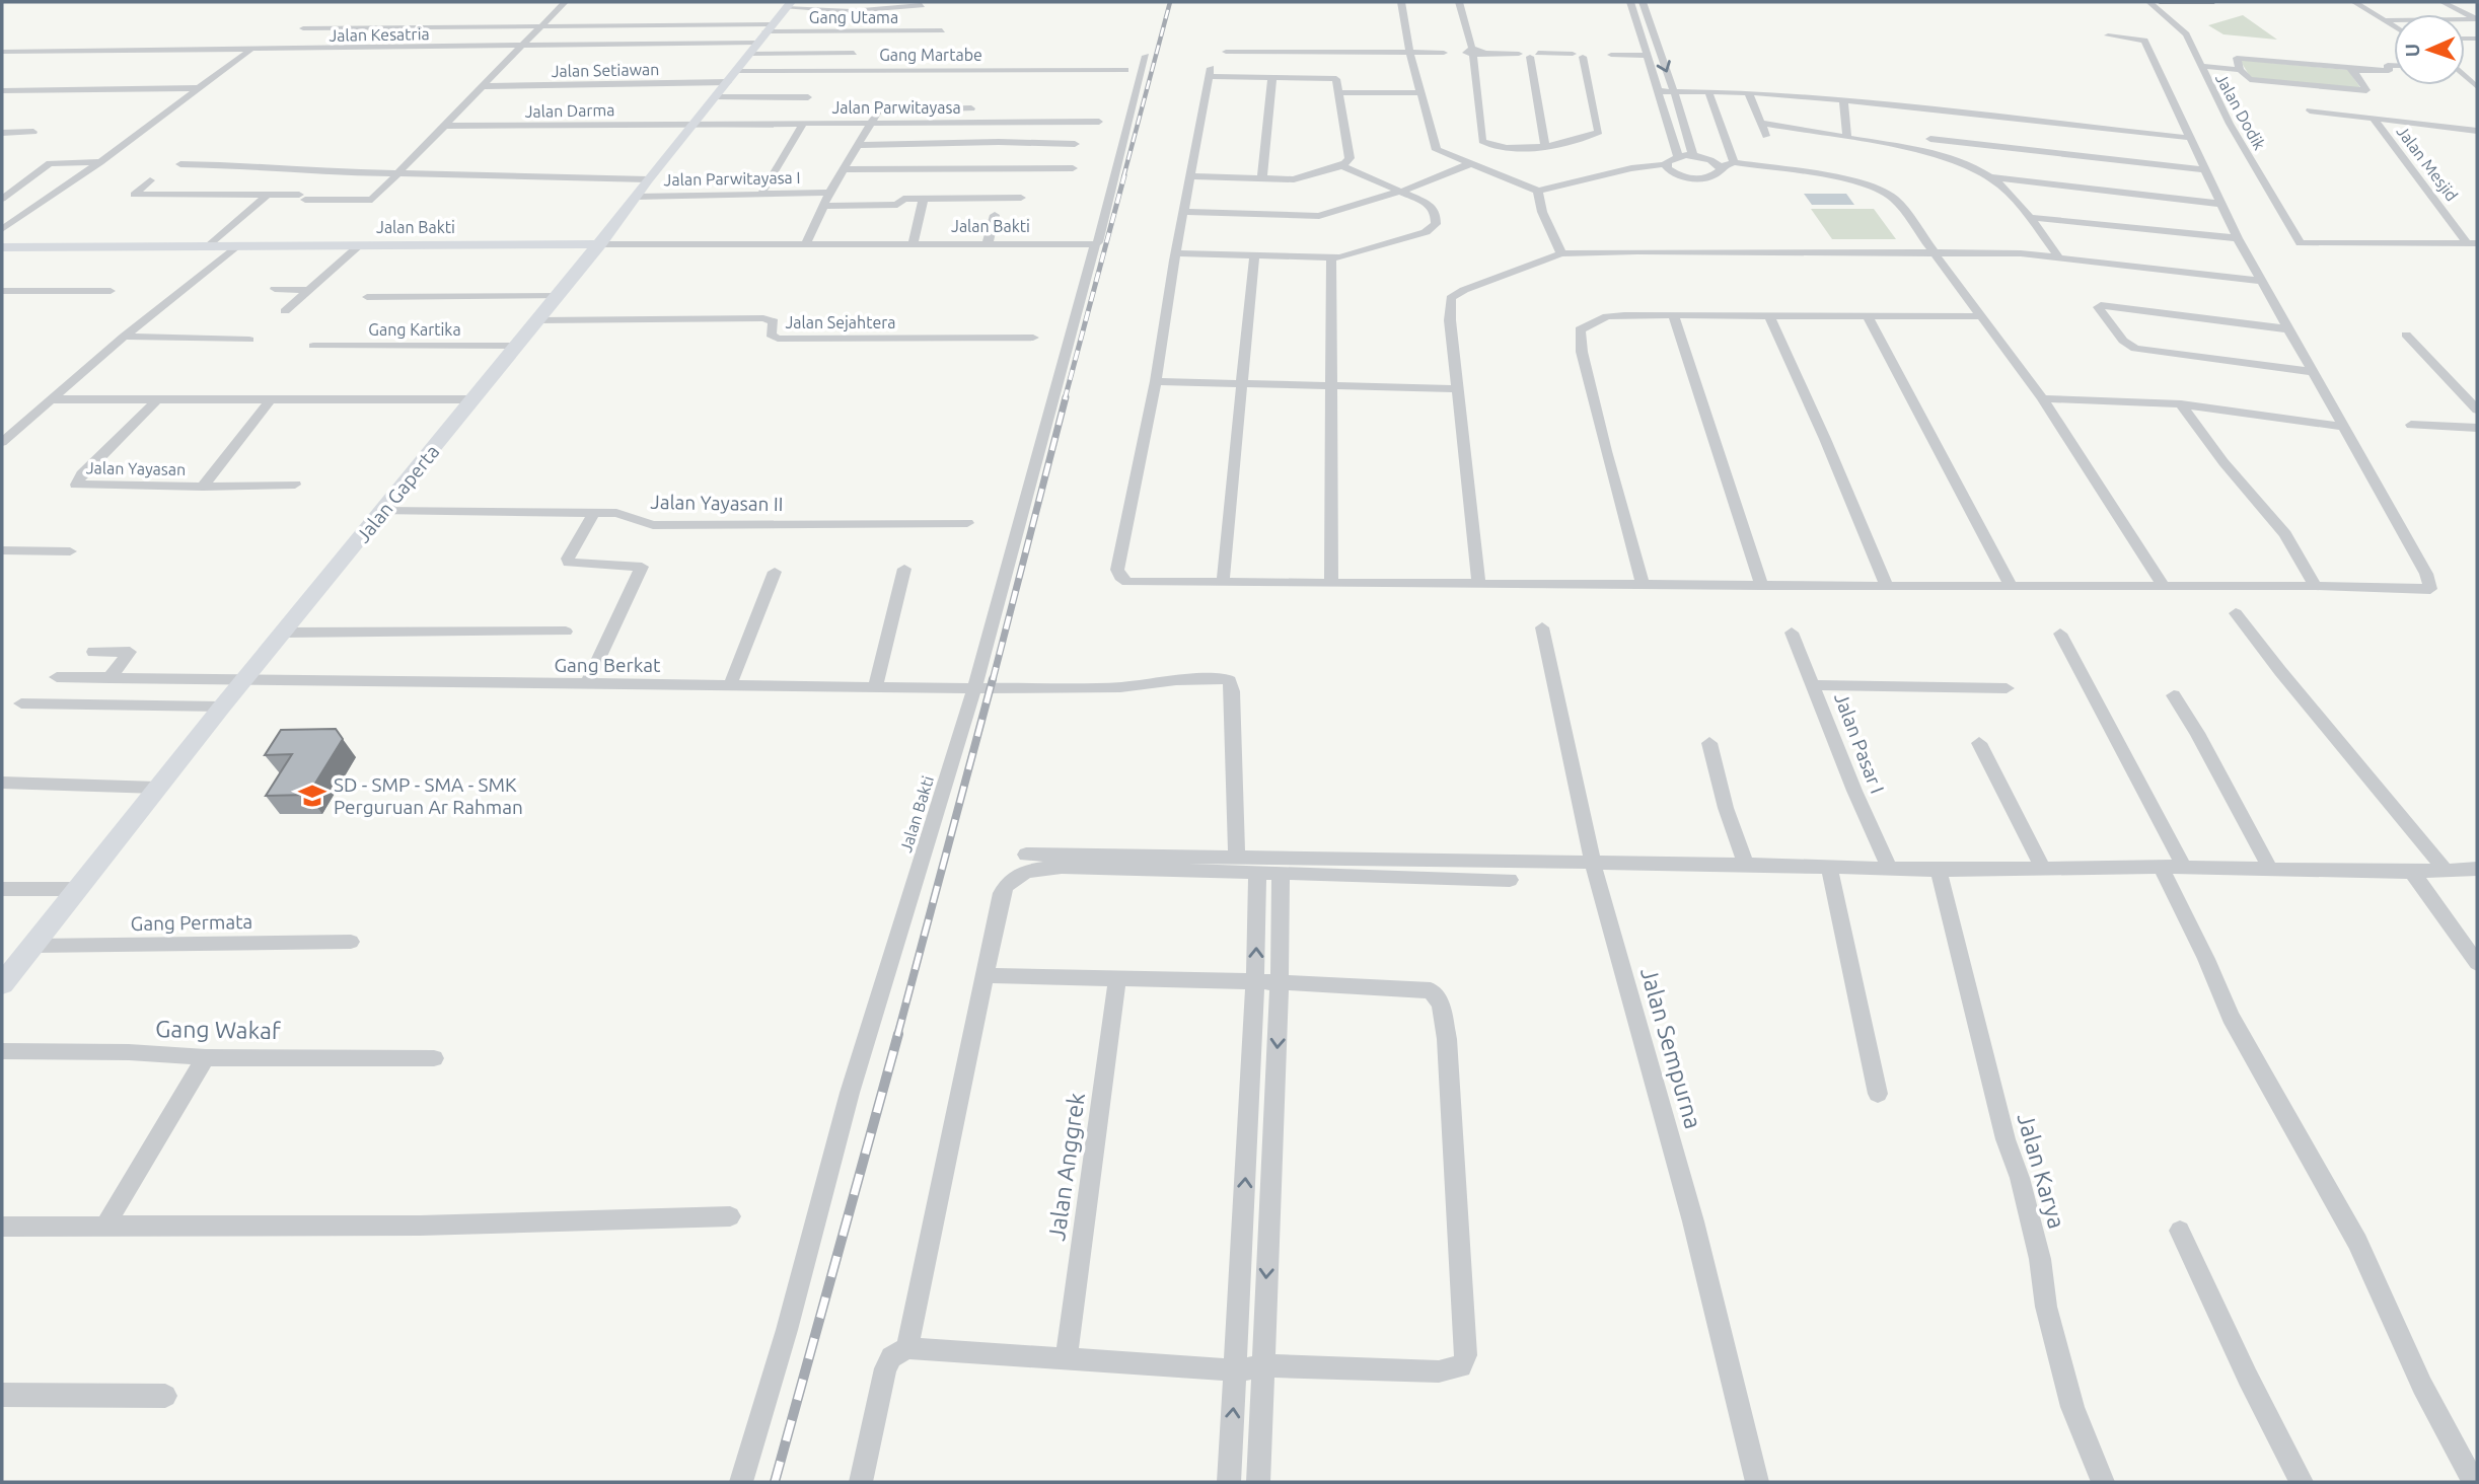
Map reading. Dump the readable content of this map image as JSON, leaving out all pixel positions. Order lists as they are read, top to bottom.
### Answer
{
  "streets": {
    "street": [
      "Gang Utama",
      "Jalan Kesatria",
      "Gang Martabe",
      "Jalan Setiawan",
      "Jalan Parwitayasa",
      "Jalan Darma",
      "Jalan Dodik",
      "Jalan Mesjid",
      "Jalan Parwitayasa I",
      "Jalan Bakti",
      "Jalan Sejahtera",
      "Gang Kartika",
      "Jalan Yayasan",
      "Jalan Gaperta",
      "Jalan Yayasan II",
      "Gang Berkat",
      "Jalan Pasar I",
      "Gang Permata",
      "Gang Wakaf",
      "Jalan Sempurna",
      "Jalan Anggrek",
      "Jalan Karya"
    ]
  },
  "crossings": [
    ["Gang Utama", "Jalan Kesatria"],
    ["Gang Utama", "Jalan Gaperta"],
    ["Jalan Kesatria", "Jalan Gaperta"],
    ["Gang Martabe", "Jalan Setiawan"],
    ["Gang Martabe", "Jalan Gaperta"],
    ["Jalan Setiawan", "Jalan Gaperta"],
    ["Jalan Parwitayasa", "Jalan Darma"],
    ["Jalan Parwitayasa", "Jalan Gaperta"],
    ["Jalan Darma", "Jalan Gaperta"],
    ["Jalan Dodik", "Jalan Mesjid"],
    ["Jalan Parwitayasa I", "Jalan Gaperta"],
    ["Jalan Bakti", "Jalan Gaperta"],
    ["Jalan Bakti", "Gang Berkat"],
    ["Jalan Sejahtera", "Jalan Gaperta"],
    ["Gang Kartika", "Jalan Gaperta"],
    ["Jalan Gaperta", "Jalan Yayasan II"],
    ["Jalan Gaperta", "Gang Berkat"],
    ["Jalan Gaperta", "Gang Permata"]
  ],
  "places": {
    "school or university": ["SD - SMP - SMA - SMK Perguruan Ar Rahman"]
  },
  "north": "left"
}
